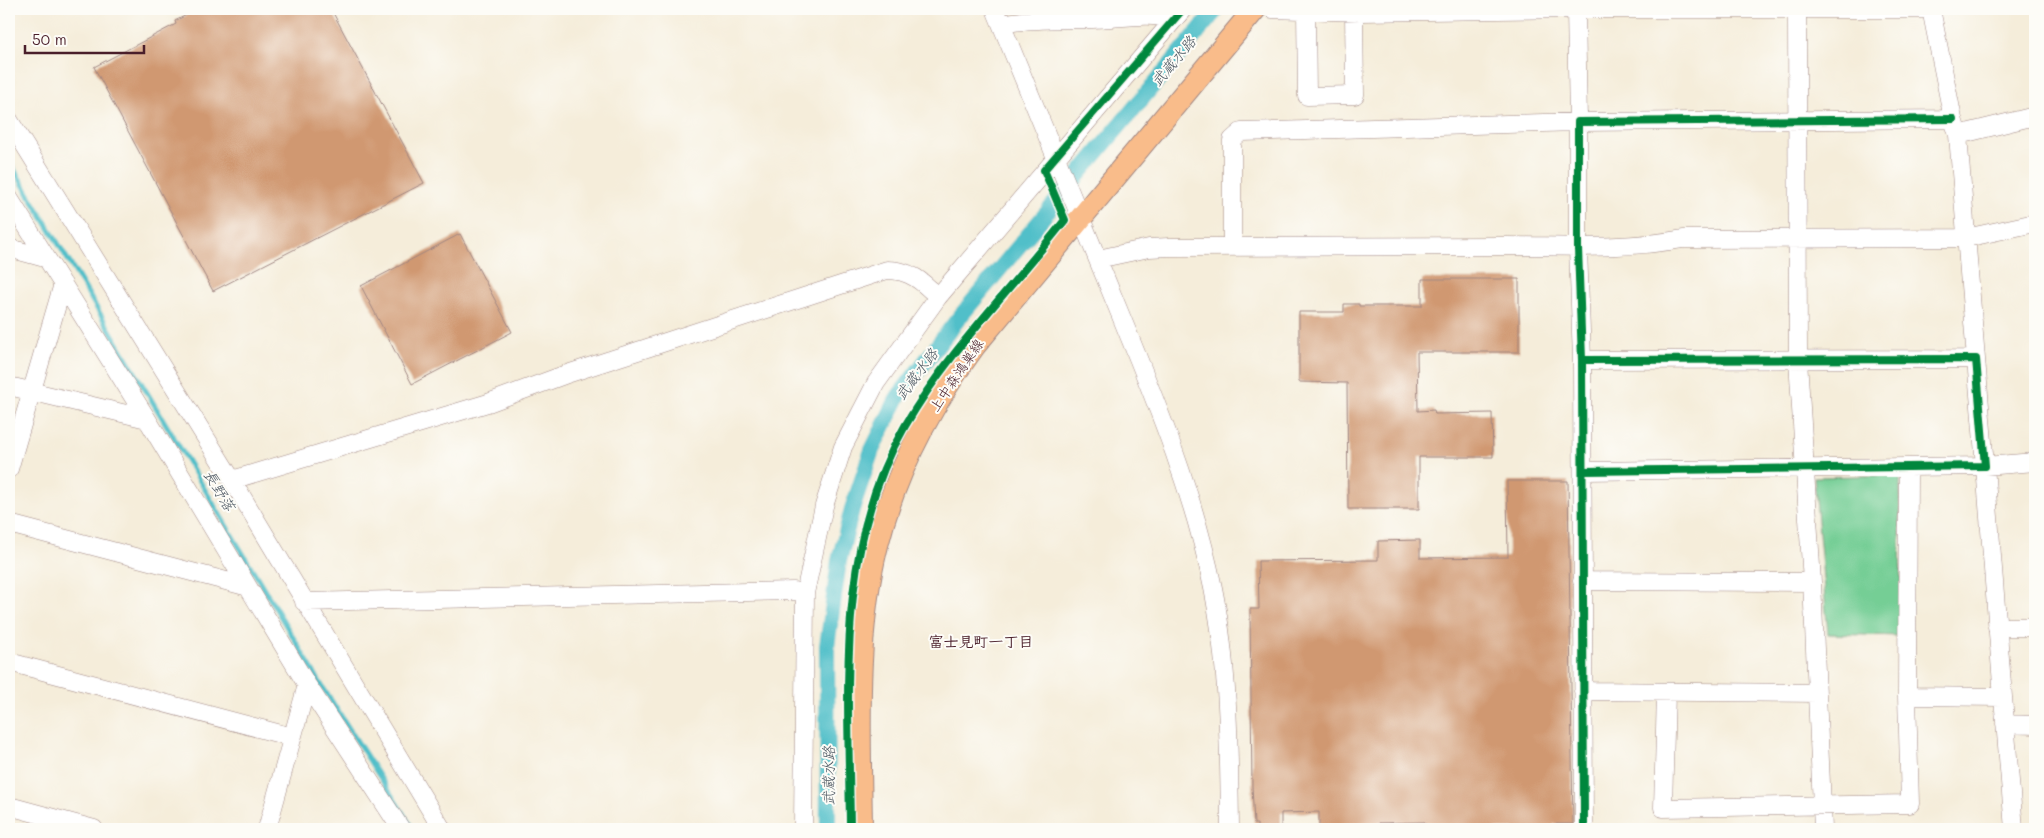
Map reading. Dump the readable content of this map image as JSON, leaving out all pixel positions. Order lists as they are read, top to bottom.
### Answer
{
  "streets": {
    "main road": ["上中森鴻巣線"]
  },
  "districts": ["富士見町一丁目"],
  "water": ["武蔵水路", "長野落"],
  "scale_bar": "50 m"
}
